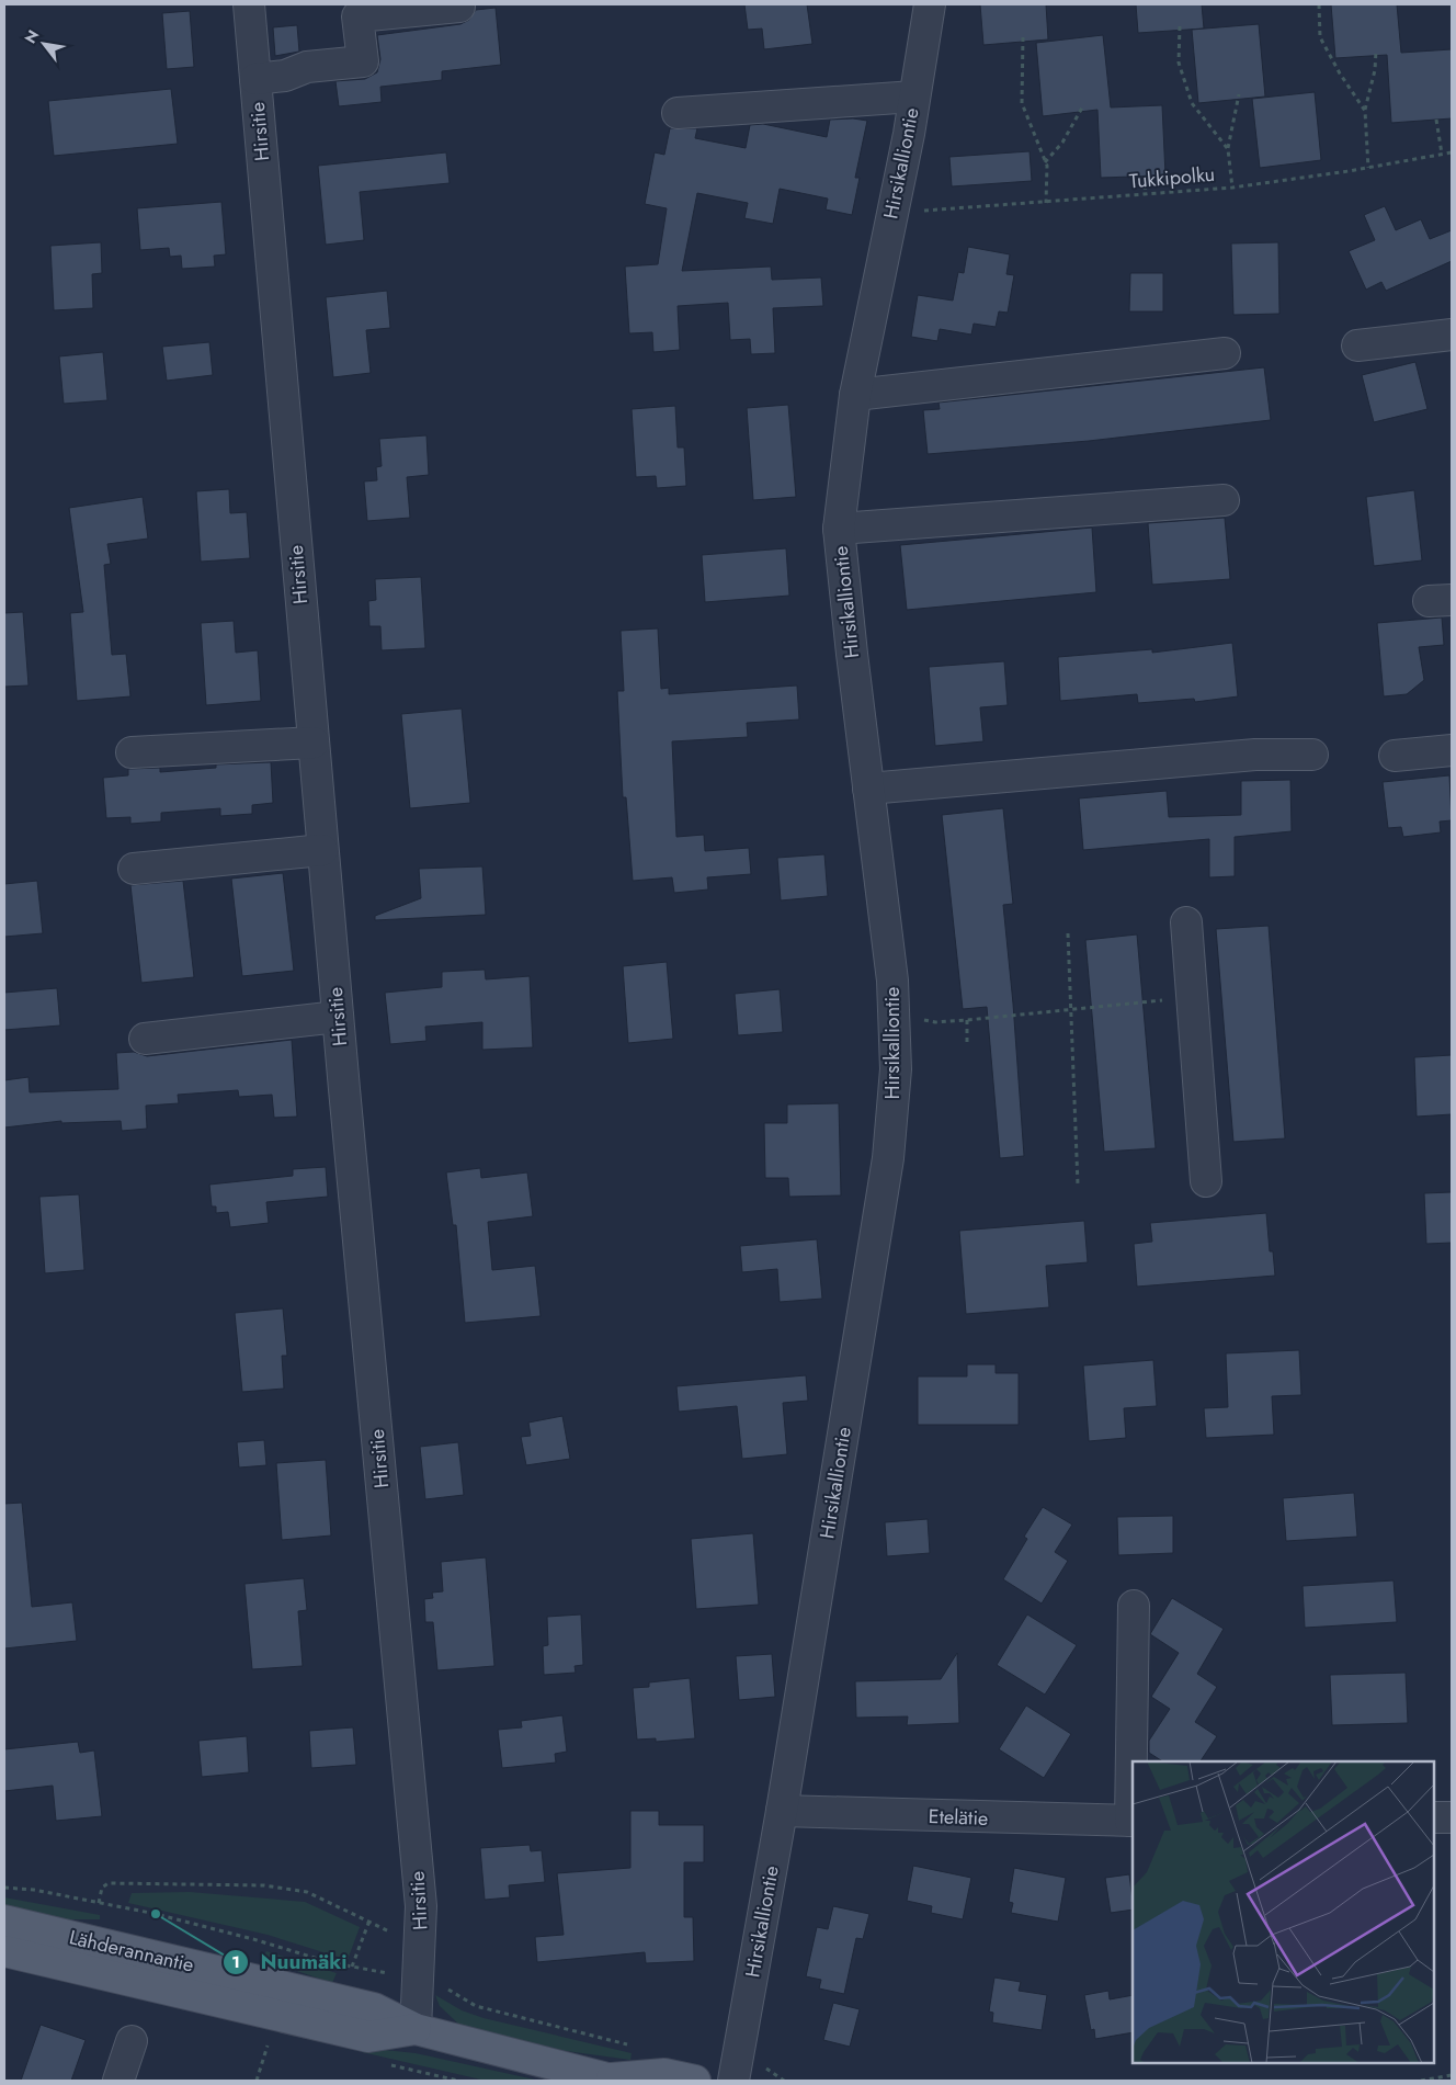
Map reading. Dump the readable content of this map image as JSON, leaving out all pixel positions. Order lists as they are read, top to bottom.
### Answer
{
  "streets": {
    "main road": ["Lähderannantie"],
    "street": ["Hirsitie", "Hirsikalliontie", "Etelätie"],
    "path": ["Tukkipolku"]
  },
  "crossings": [
    ["Hirsitie", "Lähderannantie"],
    ["Hirsikalliontie", "Tukkipolku"],
    ["Hirsikalliontie", "Etelätie"]
  ],
  "places": ["Nuumäki"],
  "north": "top left"
}
